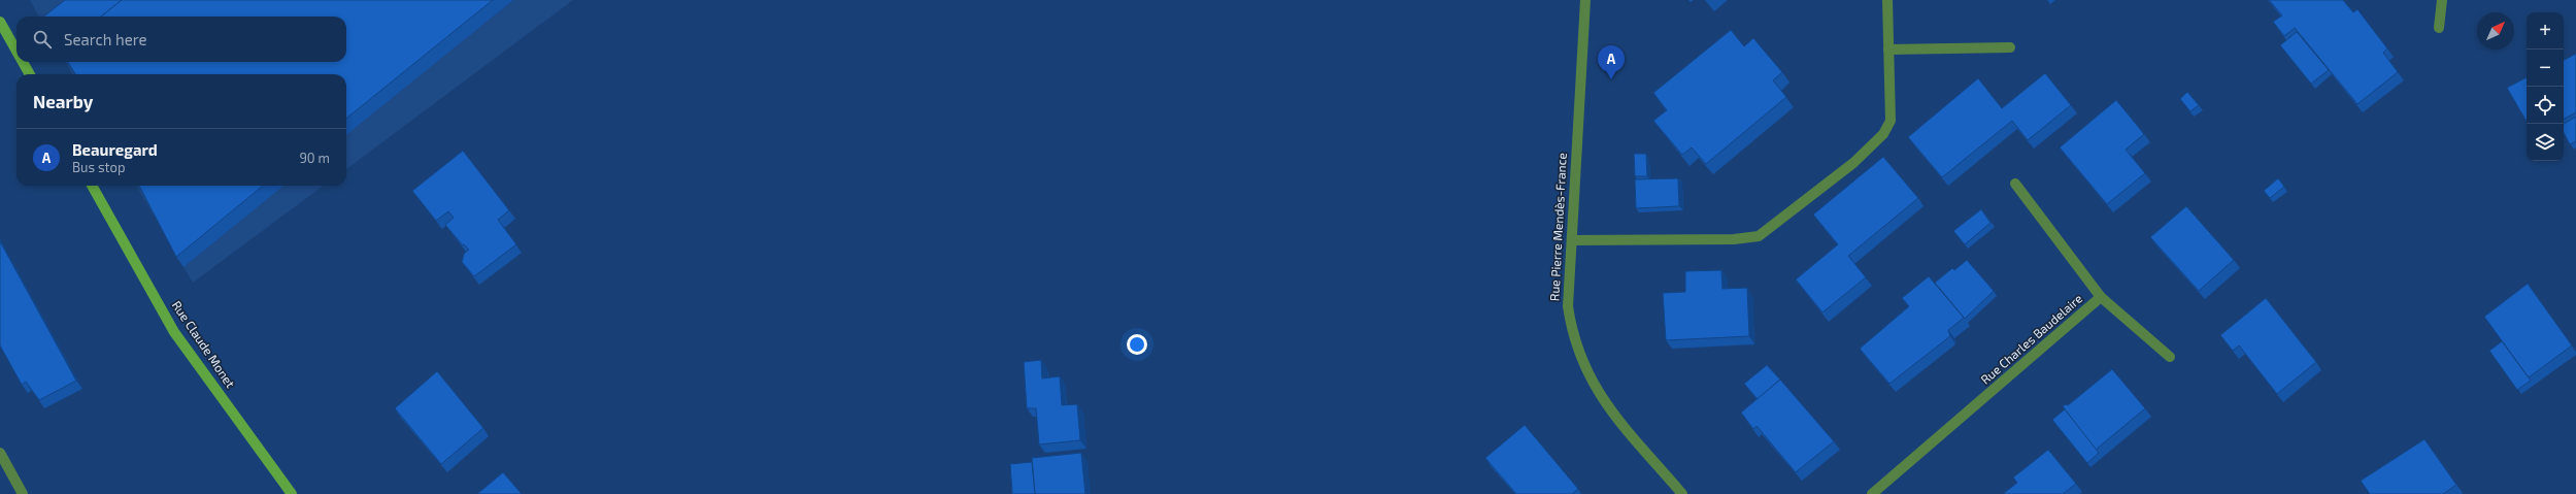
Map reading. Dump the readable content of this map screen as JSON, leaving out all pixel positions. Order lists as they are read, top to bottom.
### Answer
{
  "streets": {
    "street": ["Rue Pierre Mendès-France", "Rue Charles Baudelaire", "Rue Claude Monet"]
  },
  "north": "top right",
  "page": {
    "map_buttons": ["+", "−"],
    "search": "Search here",
    "pins": "A",
    "heading": "Nearby",
    "list": [
      {
        "mark": "A",
        "name": "Beauregard",
        "note": "Bus stop",
        "value": "90 m"
      }
    ]
  }
}
